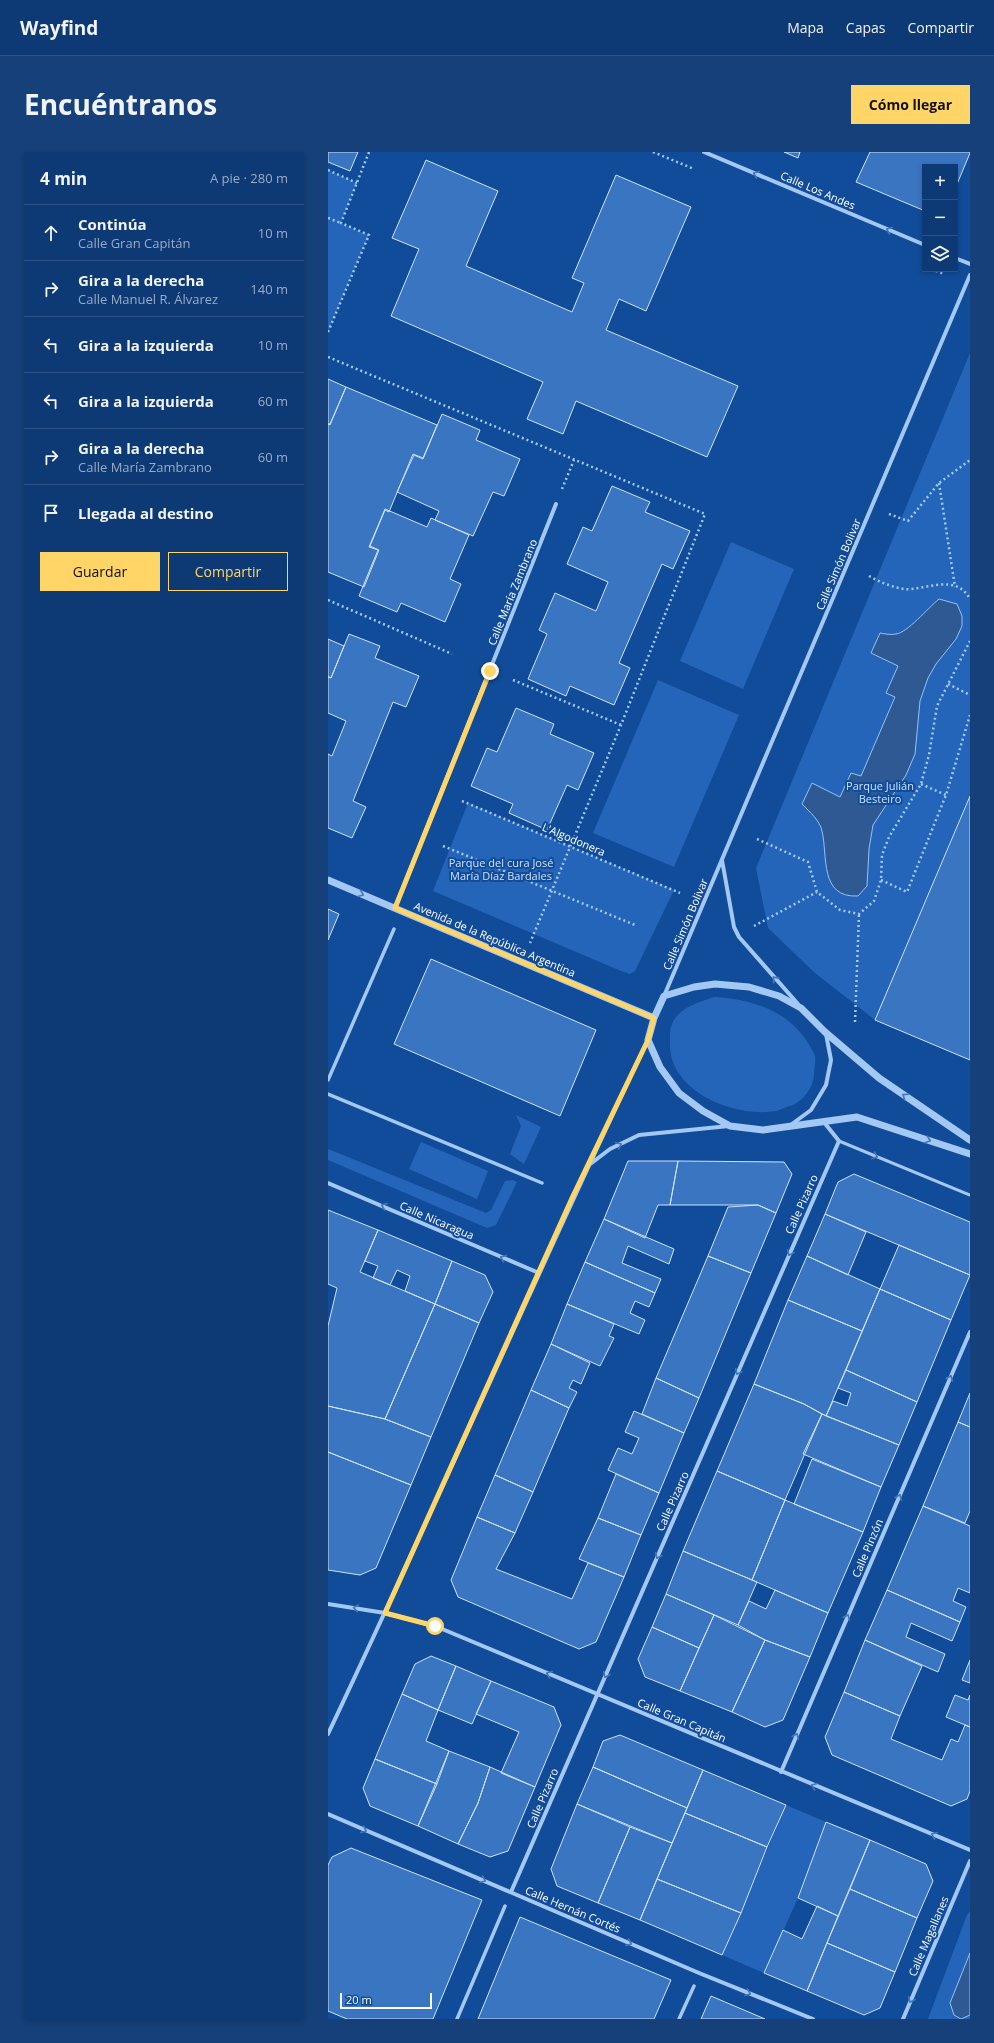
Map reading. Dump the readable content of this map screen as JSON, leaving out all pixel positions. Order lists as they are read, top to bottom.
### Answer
{
  "streets": {
    "street": [
      "Calle Los Andes",
      "Calle Simón Bolivar",
      "Calle María Zambrano",
      "Avenida de la República Argentina",
      "Calle Pizarro",
      "Calle Nicaragua",
      "Calle Pinzón",
      "Calle Gran Capitán",
      "Calle Hernán Cortés",
      "Calle Magallanes"
    ],
    "path": ["L'Algodonera"]
  },
  "crossings": [
    ["Calle María Zambrano", "Avenida de la República Argentina"],
    ["Calle Pizarro", "Calle Gran Capitán"],
    ["Calle Pizarro", "Calle Hernán Cortés"],
    ["Calle Pinzón", "Calle Gran Capitán"]
  ],
  "one_way": [
    "Calle Los Andes",
    "Calle Pizarro",
    "Calle Nicaragua",
    "Calle Pinzón",
    "Calle Gran Capitán",
    "Calle Hernán Cortés",
    "Calle Magallanes"
  ],
  "parks": ["Parque Julián Besteiro", "Parque del cura José María Díaz Bardales"],
  "scale_bar": "20 m",
  "page": {
    "header": "Wayfind",
    "nav": ["Mapa", "Capas", "Compartir"],
    "title": "Encuéntranos",
    "buttons": [
      "Cómo llegar",
      ["Guardar", "Compartir"]
    ],
    "heading": ["4 min", "A pie · 280 m"],
    "map_buttons": ["+", "−"],
    "list": [
      ["Continúa", "Calle Gran Capitán", "10 m"],
      ["Gira a la derecha", "Calle Manuel R. Álvarez", "140 m"],
      ["Gira a la izquierda", "10 m"],
      ["Gira a la izquierda", "60 m"],
      ["Gira a la derecha", "Calle María Zambrano", "60 m"],
      "Llegada al destino"
    ],
    "scale": "20 m"
  }
}
